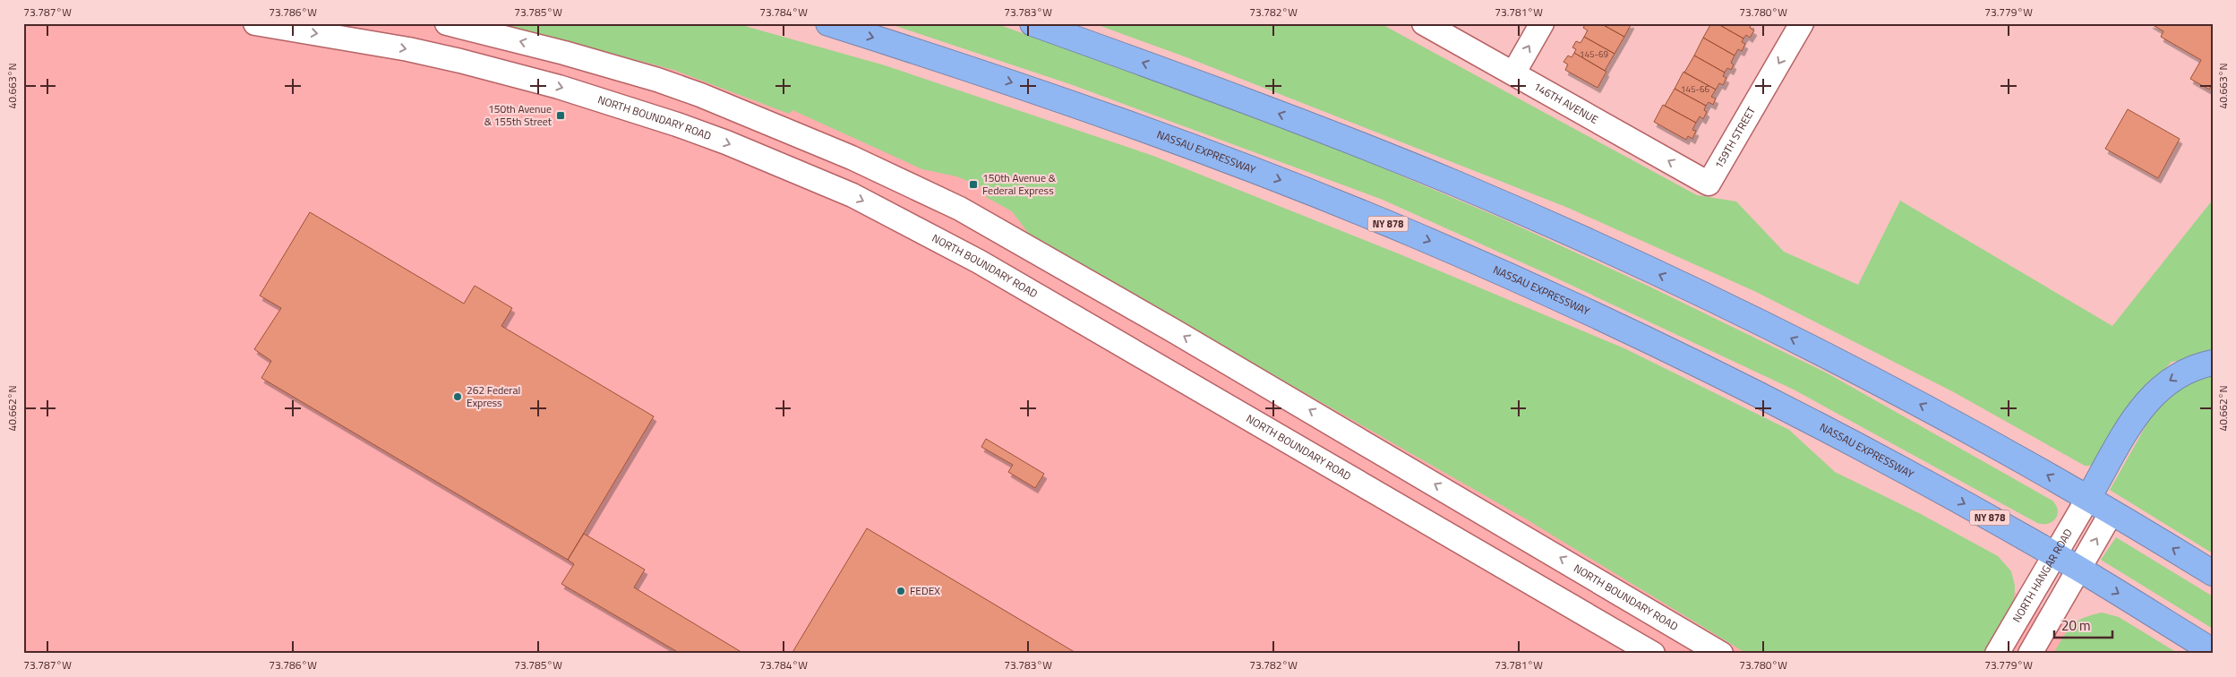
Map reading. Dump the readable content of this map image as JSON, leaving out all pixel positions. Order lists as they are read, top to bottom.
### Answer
{
  "streets": {
    "highway": ["NASSAU EXPRESSWAY", "NY 878"],
    "street": [
      "146TH AVENUE",
      "NORTH BOUNDARY ROAD",
      "159TH STREET",
      "NORTH HANGAR ROAD"
    ]
  },
  "crossings": [
    ["146TH AVENUE", "159TH STREET"],
    ["NASSAU EXPRESSWAY", "NORTH HANGAR ROAD"]
  ],
  "one_way": ["146TH AVENUE", "159TH STREET"],
  "places": {
    "transit": ["150th Avenue & 155th Street", "150th Avenue & Federal Express"],
    "other": ["262 Federal Express", "FEDEX"]
  },
  "house_numbers": ["145-69", "145-66"],
  "scale_bar": "20 m",
  "coordinates": [
    "73.787°W",
    "73.786°W",
    "73.785°W",
    "73.784°W",
    "73.783°W",
    "73.782°W",
    "73.781°W",
    "73.780°W",
    "73.779°W",
    "40.663°N",
    "40.662°N"
  ]
}
